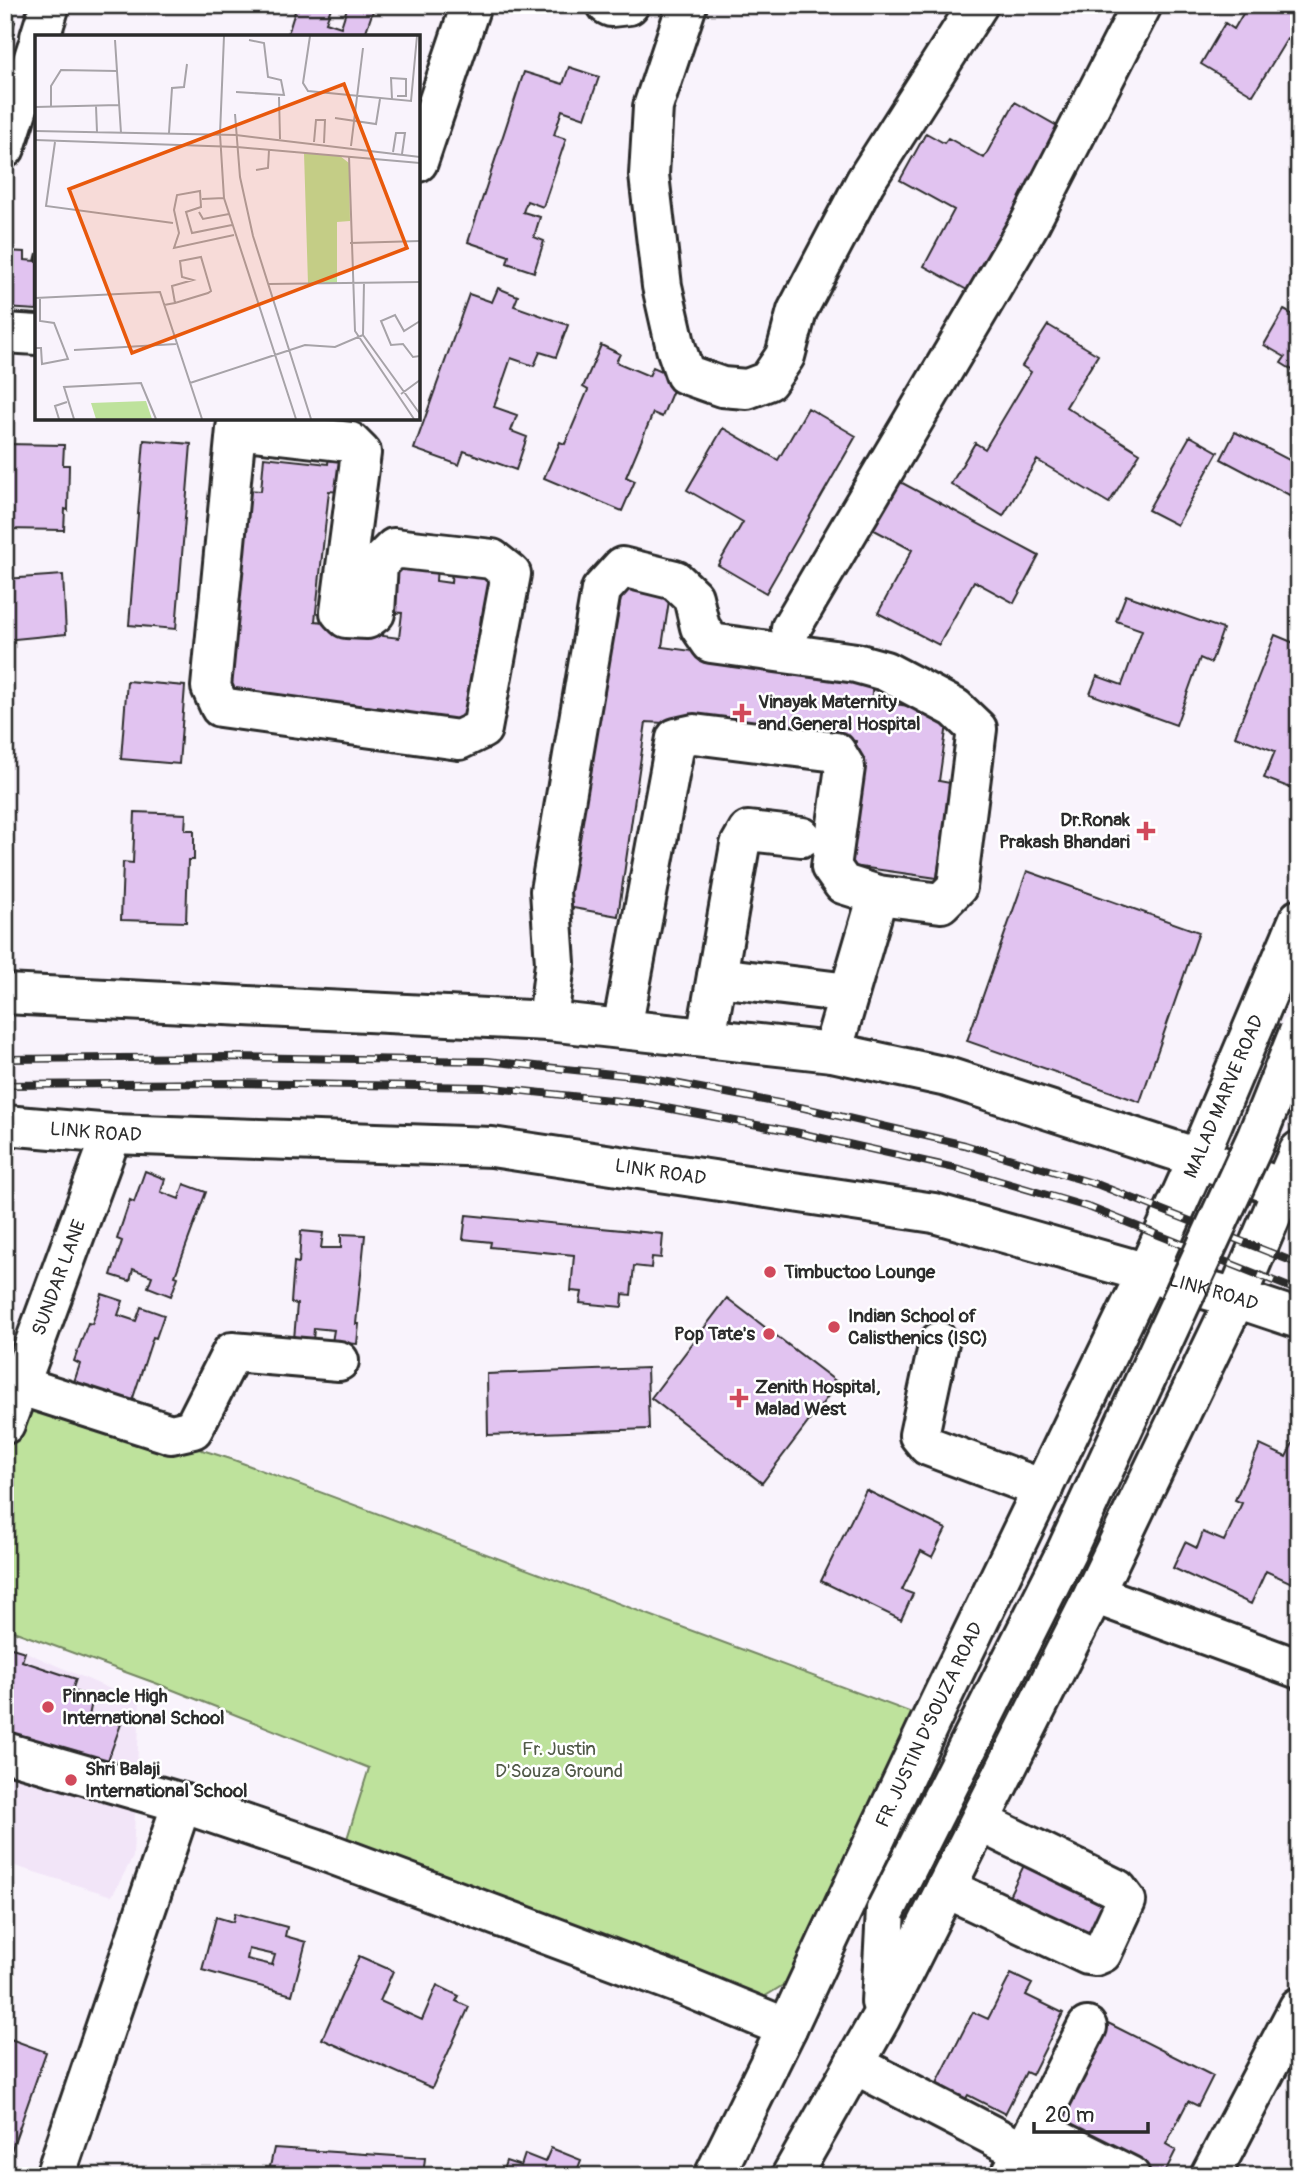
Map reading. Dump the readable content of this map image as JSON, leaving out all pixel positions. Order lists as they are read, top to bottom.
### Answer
{
  "streets": {
    "street": [
      "MALAD MARVE ROAD",
      "LINK ROAD",
      "SUNDAR LANE",
      "FR. JUSTIN D'SOUZA ROAD"
    ]
  },
  "crossings": [
    ["MALAD MARVE ROAD", "LINK ROAD"],
    ["MALAD MARVE ROAD", "FR. JUSTIN D'SOUZA ROAD"],
    ["LINK ROAD", "SUNDAR LANE"],
    ["LINK ROAD", "FR. JUSTIN D'SOUZA ROAD"]
  ],
  "parks": ["Fr. Justin D'Souza Ground"],
  "places": {
    "health": ["Vinayak Maternity and General Hospital", "Dr.Ronak Prakash Bhandari", "Zenith Hospital, Malad West"],
    "other": [
      "Timbuctoo Lounge",
      "Indian School of Calisthenics (ISC)",
      "Pop Tate's",
      "Pinnacle High International School",
      "Shri Balaji International School"
    ]
  },
  "scale_bar": "20 m"
}
